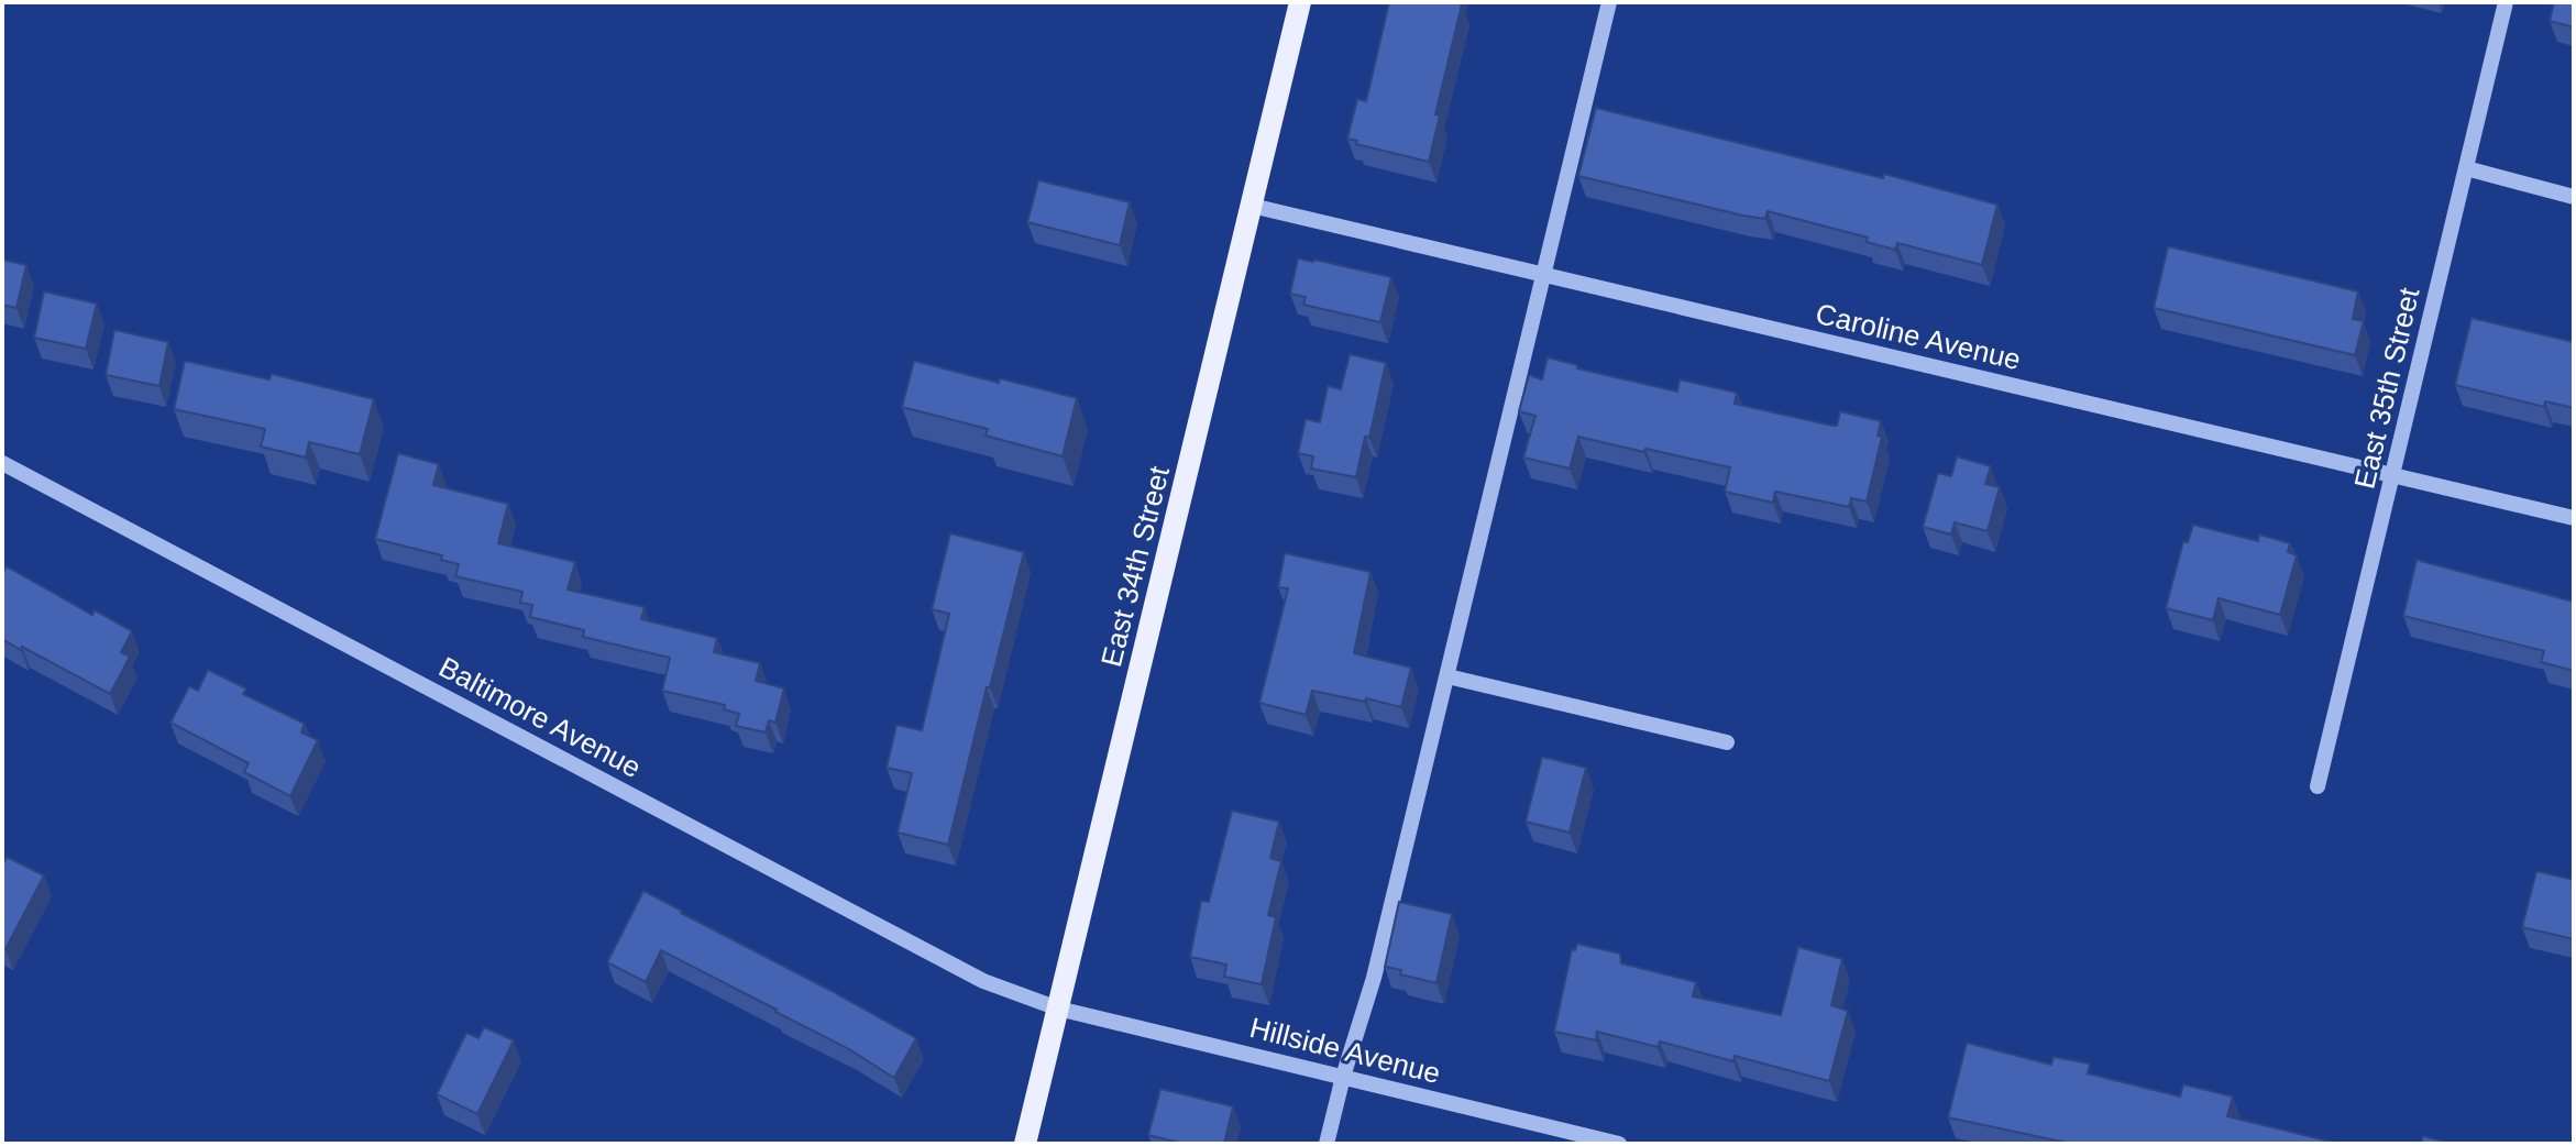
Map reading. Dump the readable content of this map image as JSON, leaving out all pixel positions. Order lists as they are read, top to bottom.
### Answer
{
  "streets": {
    "main road": ["East 34th Street"],
    "street": [
      "Caroline Avenue",
      "East 35th Street",
      "Baltimore Avenue",
      "Hillside Avenue"
    ]
  },
  "crossings": [
    ["Caroline Avenue", "East 35th Street"],
    ["Caroline Avenue", "East 34th Street"],
    ["East 34th Street", "Baltimore Avenue"],
    ["East 34th Street", "Hillside Avenue"],
    ["Baltimore Avenue", "Hillside Avenue"]
  ]
}
